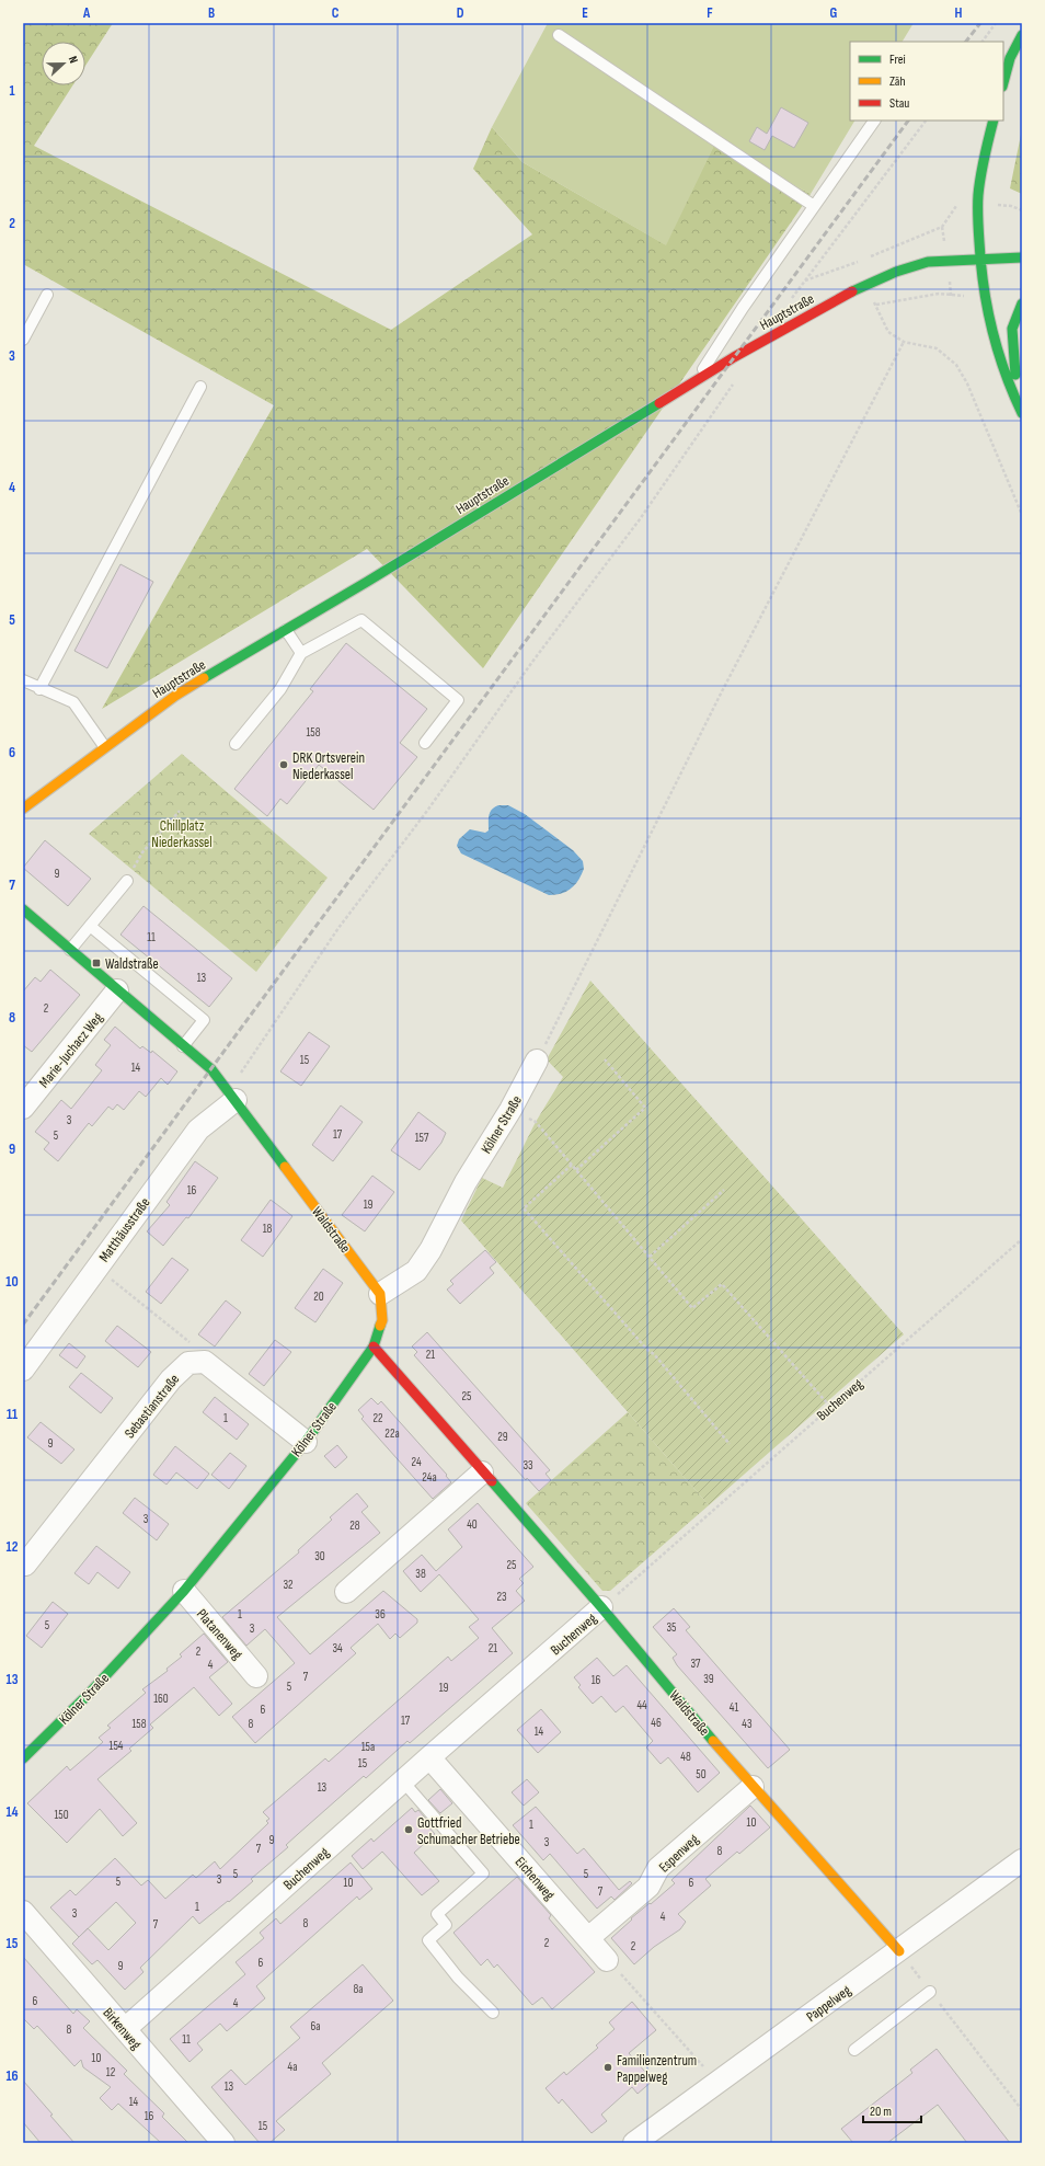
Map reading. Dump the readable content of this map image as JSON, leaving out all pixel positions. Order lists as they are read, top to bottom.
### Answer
{
  "streets": {
    "street": [
      "Hauptstraße",
      "Marie-Juchacz Weg",
      "Kölner Straße",
      "Matthäusstraße",
      "Waldstraße",
      "Buchenweg",
      "Sebastianstraße",
      "Platanenweg",
      "Espenweg",
      "Eichenweg",
      "Pappelweg",
      "Birkenweg"
    ]
  },
  "crossings": [
    ["Marie-Juchacz Weg", "Waldstraße"],
    ["Kölner Straße", "Waldstraße"],
    ["Kölner Straße", "Platanenweg"],
    ["Matthäusstraße", "Waldstraße"],
    ["Waldstraße", "Buchenweg"],
    ["Waldstraße", "Espenweg"],
    ["Waldstraße", "Pappelweg"],
    ["Buchenweg", "Eichenweg"],
    ["Buchenweg", "Birkenweg"],
    ["Espenweg", "Eichenweg"]
  ],
  "parks": ["Chillplatz Niederkassel"],
  "places": {
    "other": ["DRK Ortsverein Niederkassel", "Gottfried Schumacher Betriebe", "Familienzentrum Pappelweg"],
    "transit": ["Waldstraße"]
  },
  "house_numbers": [
    "158",
    "9",
    "11",
    "13",
    "2",
    "15",
    "14",
    "3",
    "17",
    "5",
    "157",
    "16",
    "19",
    "18",
    "20",
    "21",
    "25",
    "1",
    "22",
    "22a",
    "29",
    "9",
    "24",
    "33",
    "24a",
    "3",
    "40",
    "28",
    "30",
    "25",
    "38",
    "32",
    "23",
    "1",
    "36",
    "5",
    "35",
    "3",
    "34",
    "21",
    "2",
    "37",
    "4",
    "7",
    "39",
    "16",
    "5",
    "19",
    "160",
    "44",
    "41",
    "6",
    "17",
    "46",
    "158",
    "8",
    "43",
    "14",
    "154",
    "15a",
    "48",
    "15",
    "50",
    "13",
    "150",
    "10",
    "1",
    "9",
    "3",
    "7",
    "8",
    "5",
    "5",
    "3",
    "5",
    "10",
    "6",
    "7",
    "1",
    "3",
    "4",
    "8",
    "7",
    "2",
    "2",
    "6",
    "9",
    "8a",
    "6",
    "4",
    "6a",
    "8",
    "11",
    "10",
    "4a",
    "12",
    "13",
    "14",
    "16",
    "15"
  ],
  "legend": ["Frei", "Zäh", "Stau"],
  "scale_bar": "20 m",
  "north": "right",
  "grid": {
    "columns": [
      "A",
      "B",
      "C",
      "D",
      "E",
      "F",
      "G",
      "H"
    ],
    "rows": [
      "1",
      "2",
      "3",
      "4",
      "5",
      "6",
      "7",
      "8",
      "9",
      "10",
      "11",
      "12",
      "13",
      "14",
      "15",
      "16"
    ]
  }
}
